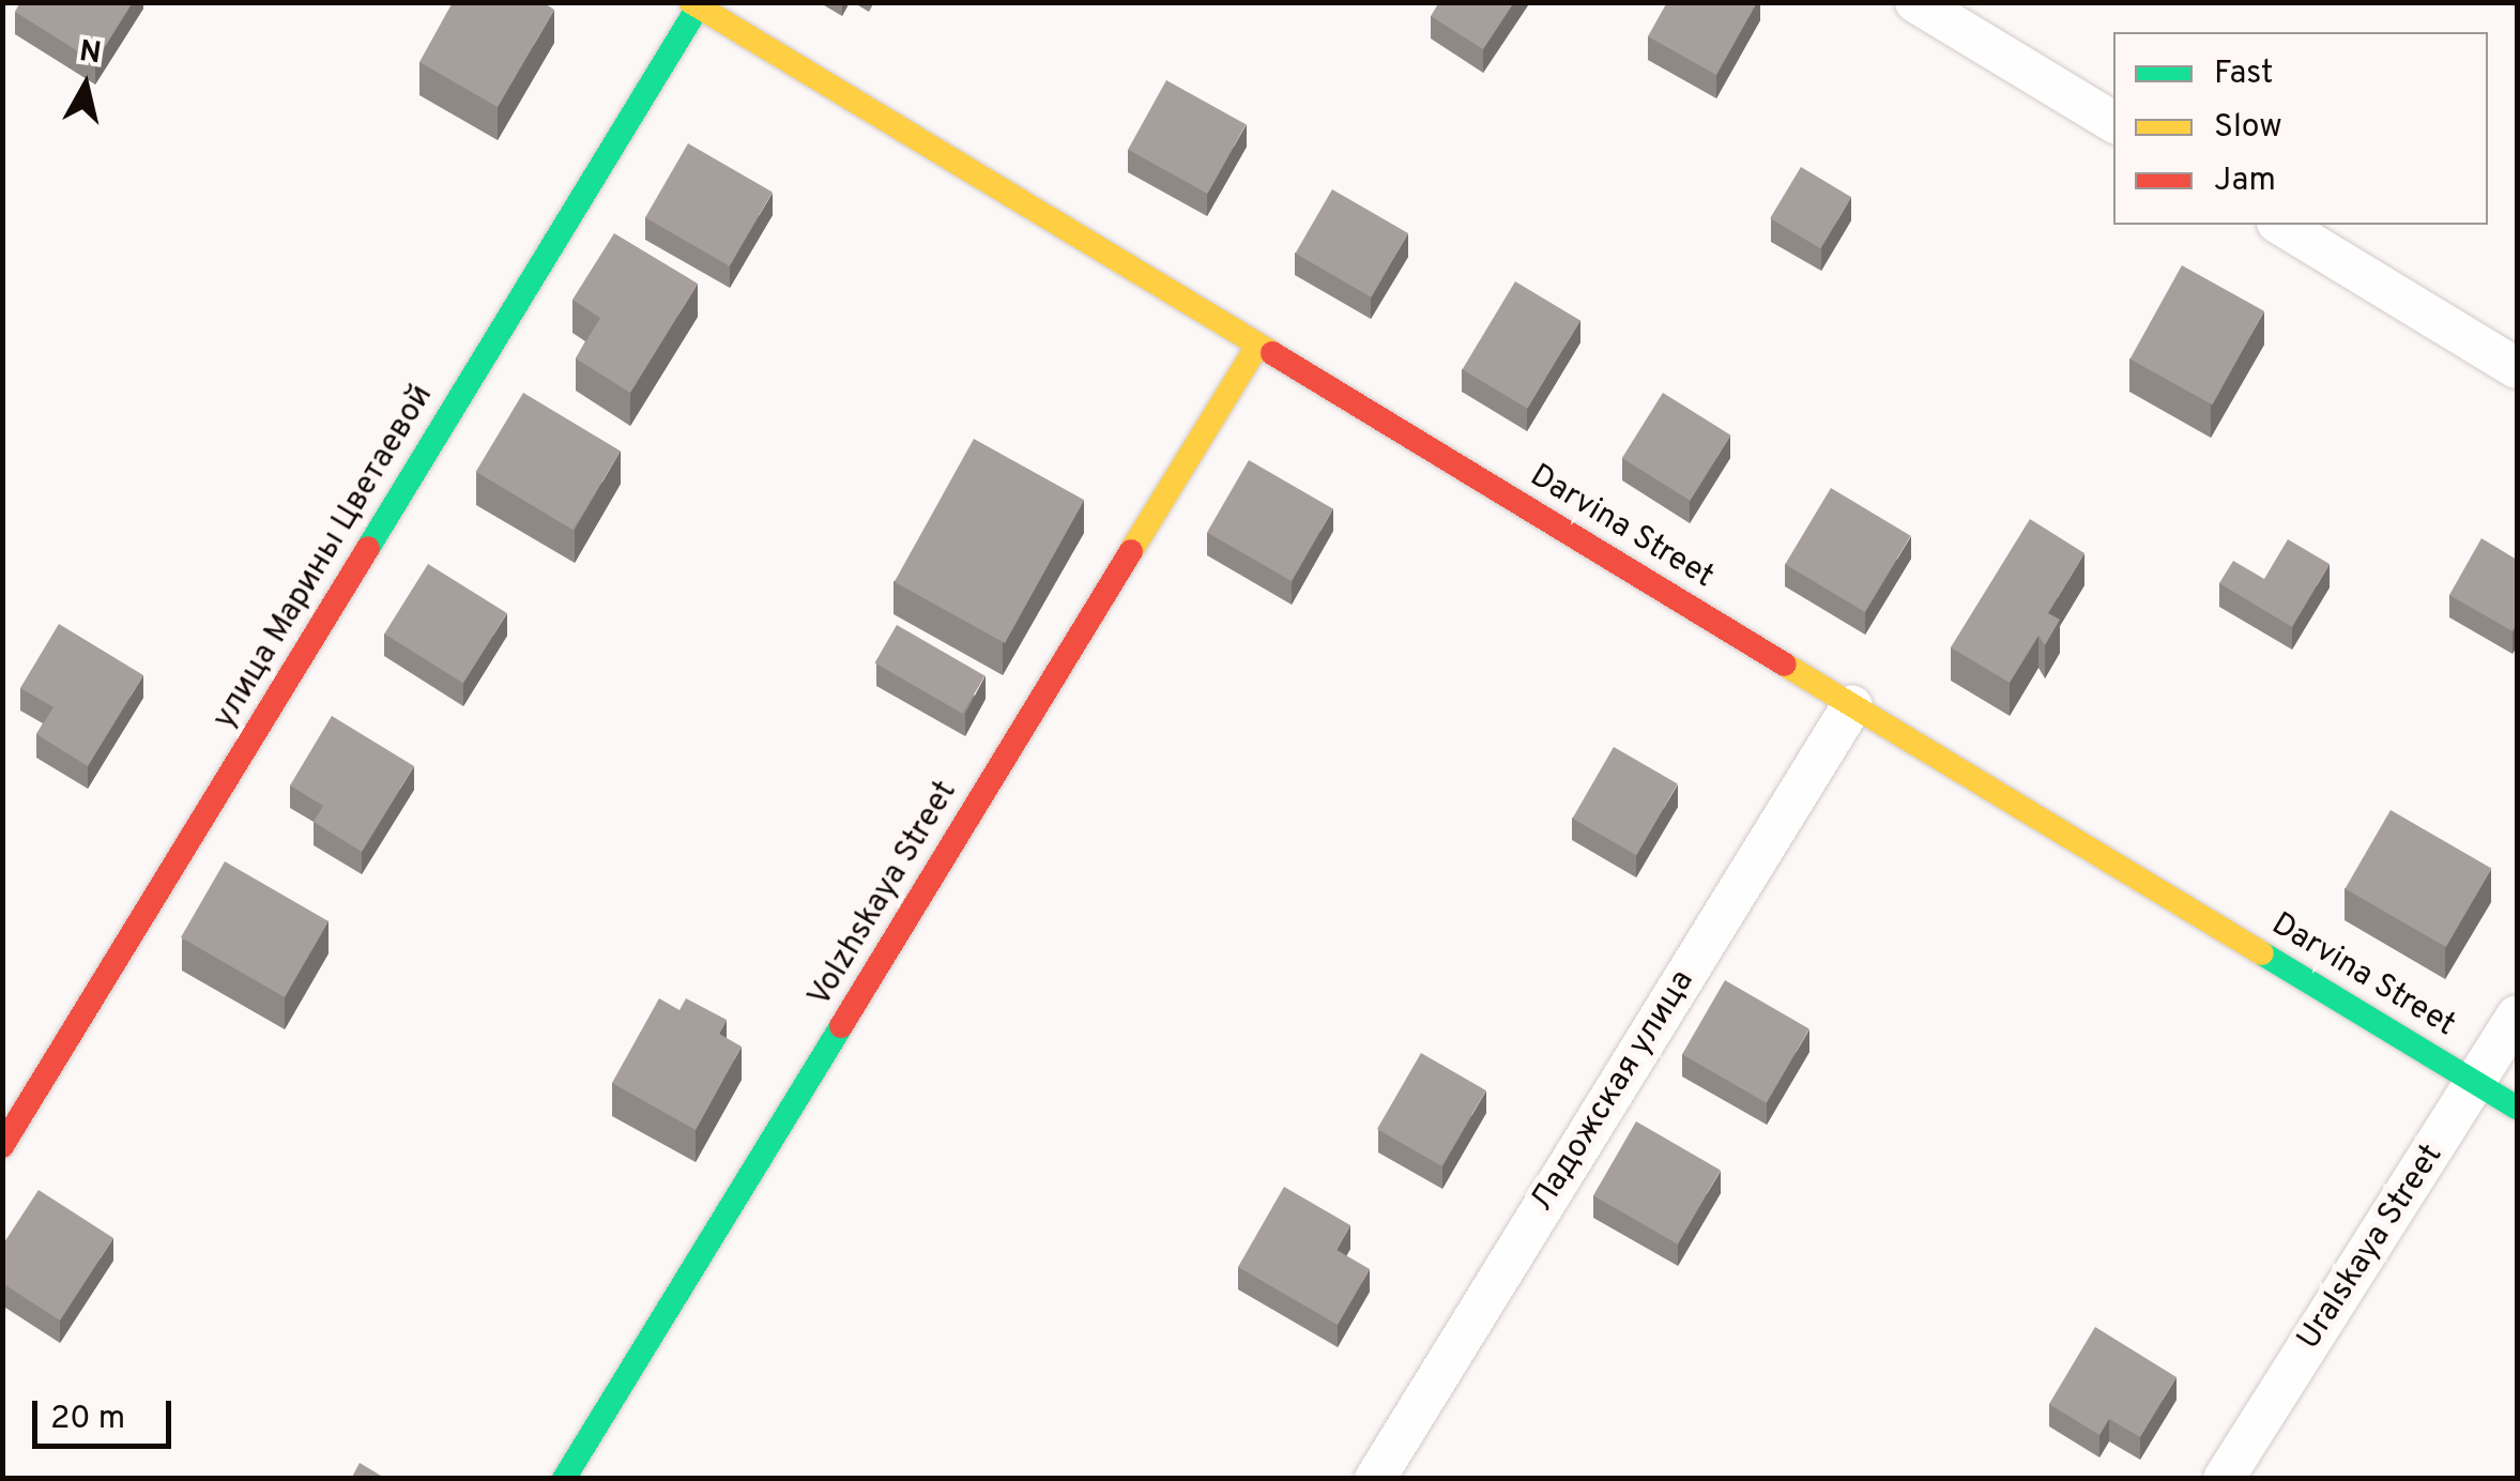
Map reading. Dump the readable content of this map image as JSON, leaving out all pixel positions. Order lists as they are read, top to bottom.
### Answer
{
  "streets": {
    "street": [
      "Darvina Street",
      "улица Марины Цветаевой",
      "Volzhskaya Street",
      "Ладожская улица",
      "Uralskaya Street"
    ]
  },
  "crossings": [
    ["Darvina Street", "улица Марины Цветаевой"],
    ["Darvina Street", "Volzhskaya Street"],
    ["Darvina Street", "Ладожская улица"],
    ["Darvina Street", "Uralskaya Street"]
  ],
  "legend": ["Fast", "Slow", "Jam"],
  "scale_bar": "20 m",
  "north": "top"
}
